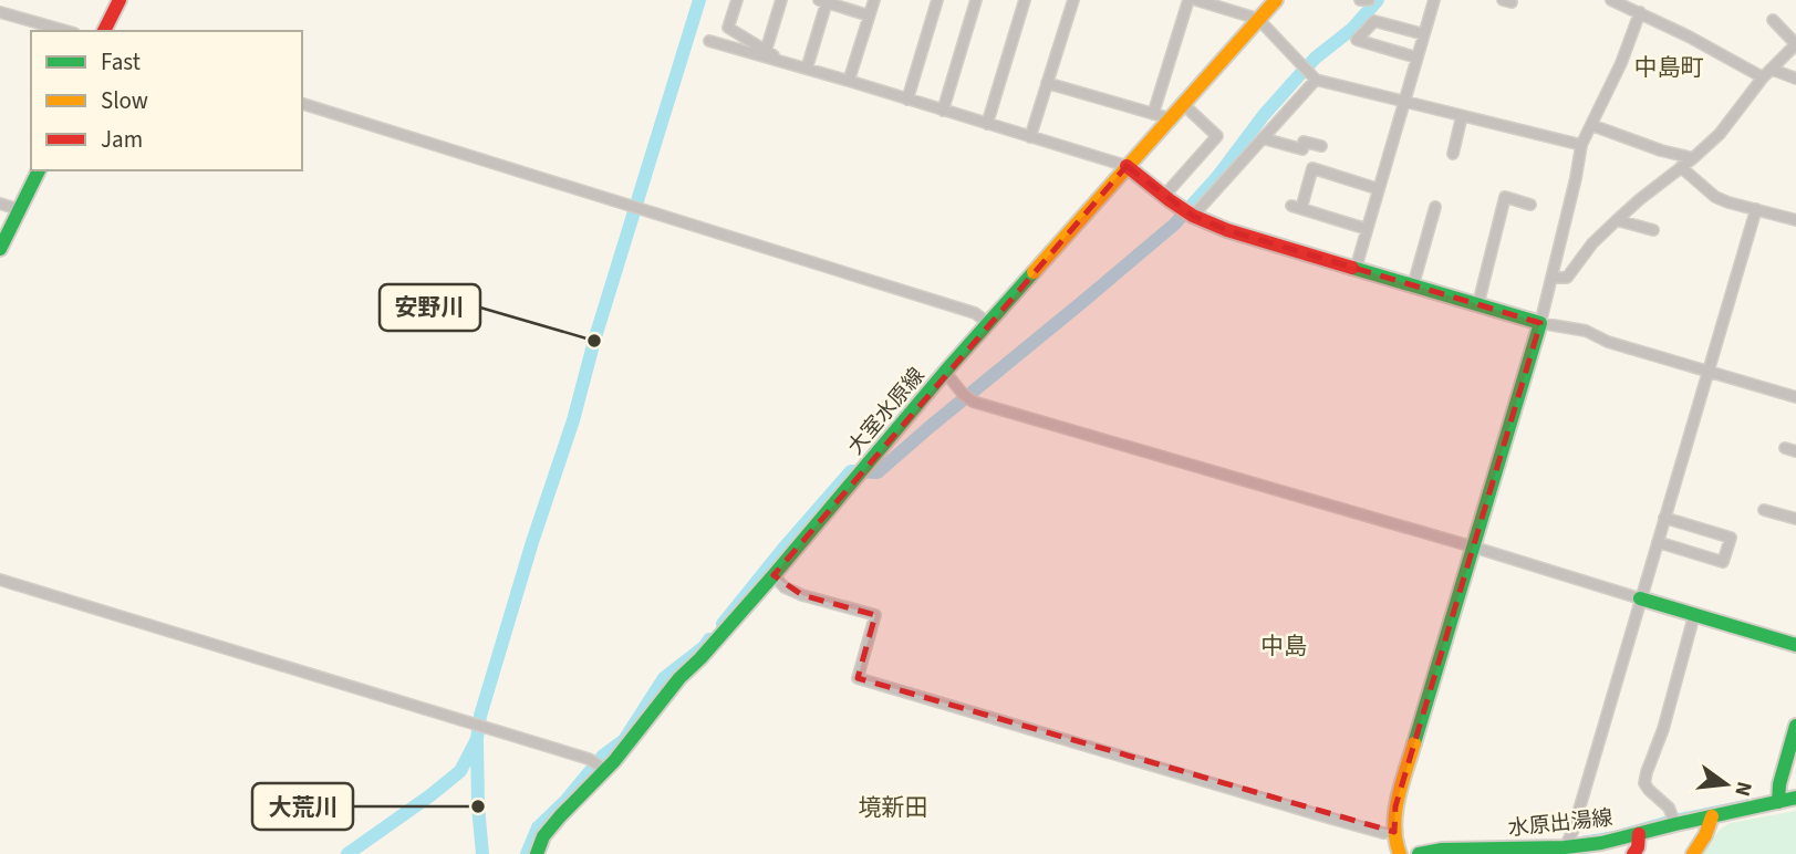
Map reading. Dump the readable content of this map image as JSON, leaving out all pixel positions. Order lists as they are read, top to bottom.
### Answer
{
  "streets": {
    "main road": ["大室水原線", "水原出湯線"]
  },
  "districts": ["中島町", "中島", "境新田"],
  "places": ["安野川", "大荒川"],
  "legend": ["Fast", "Slow", "Jam"],
  "north": "right"
}
